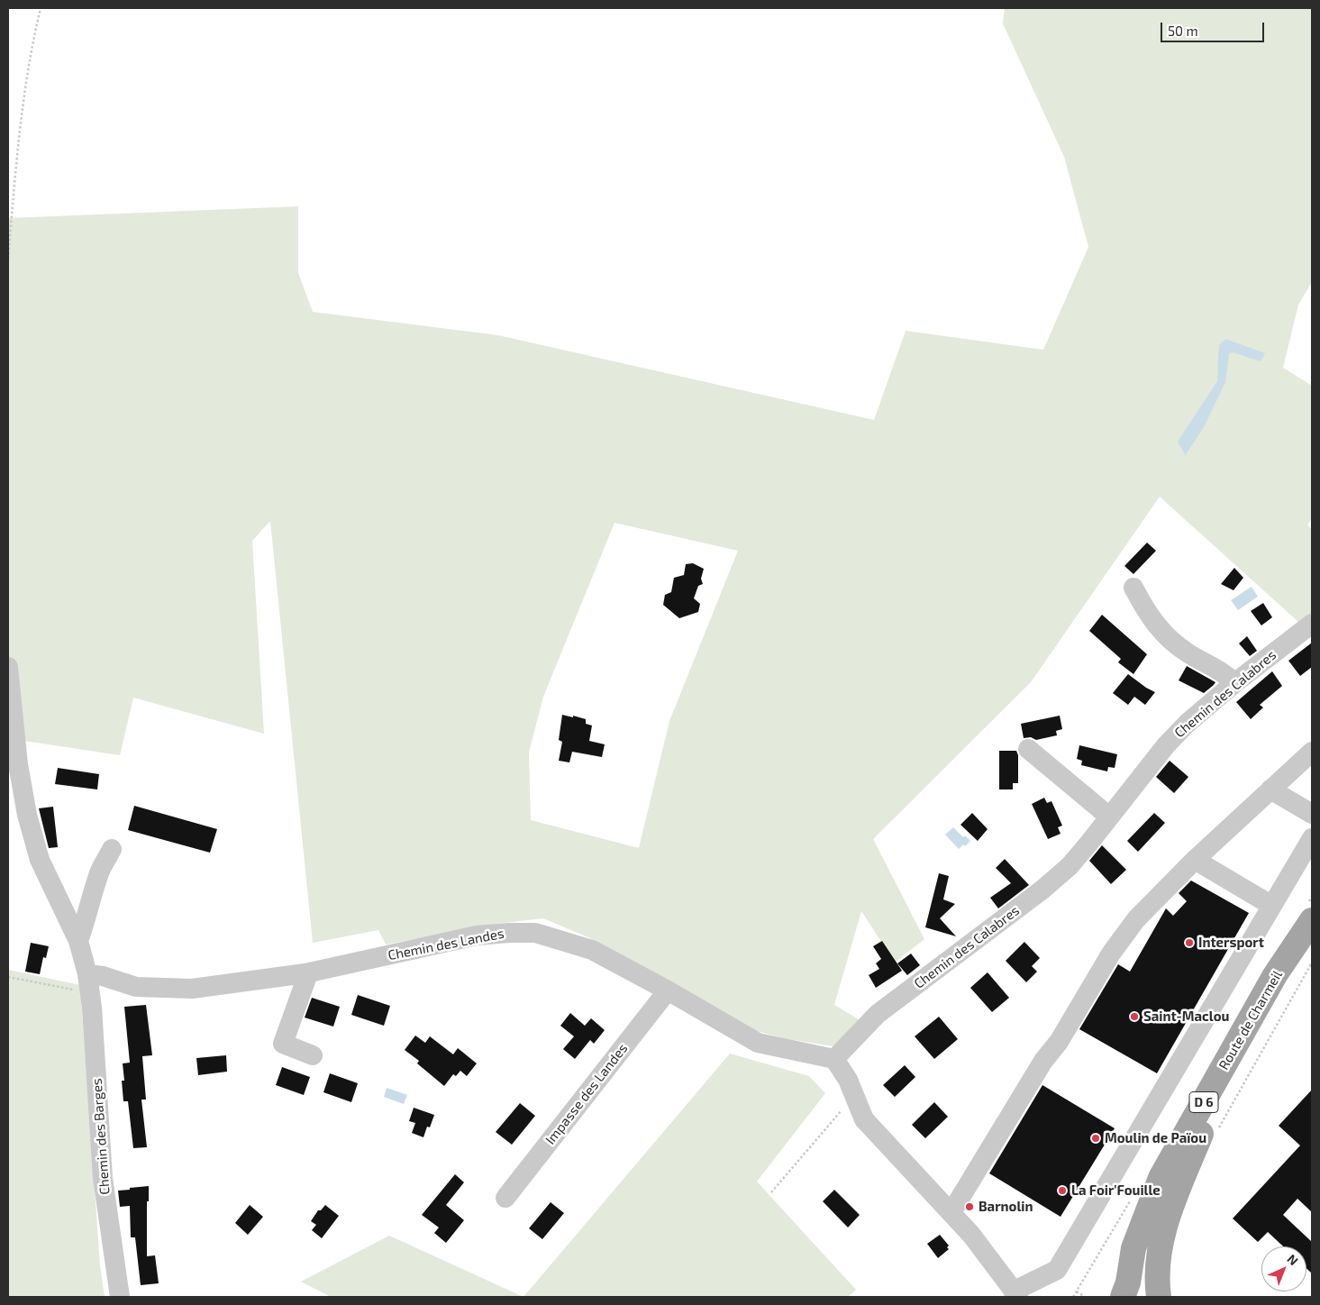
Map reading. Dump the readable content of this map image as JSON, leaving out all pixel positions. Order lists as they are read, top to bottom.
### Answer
{
  "streets": {
    "main road": ["Route de Charmeil", "D 6"],
    "street": [
      "Chemin des Calabres",
      "Chemin des Landes",
      "Impasse des Landes",
      "Chemin des Barges"
    ]
  },
  "crossings": [
    ["Chemin des Calabres", "Chemin des Landes"],
    ["Chemin des Landes", "Impasse des Landes"],
    ["Chemin des Landes", "Chemin des Barges"]
  ],
  "places": [
    "Intersport",
    "Saint-Maclou",
    "Moulin de Païou",
    "La Foir'Fouille",
    "Barnolin"
  ],
  "scale_bar": "50 m",
  "north": "top right"
}
